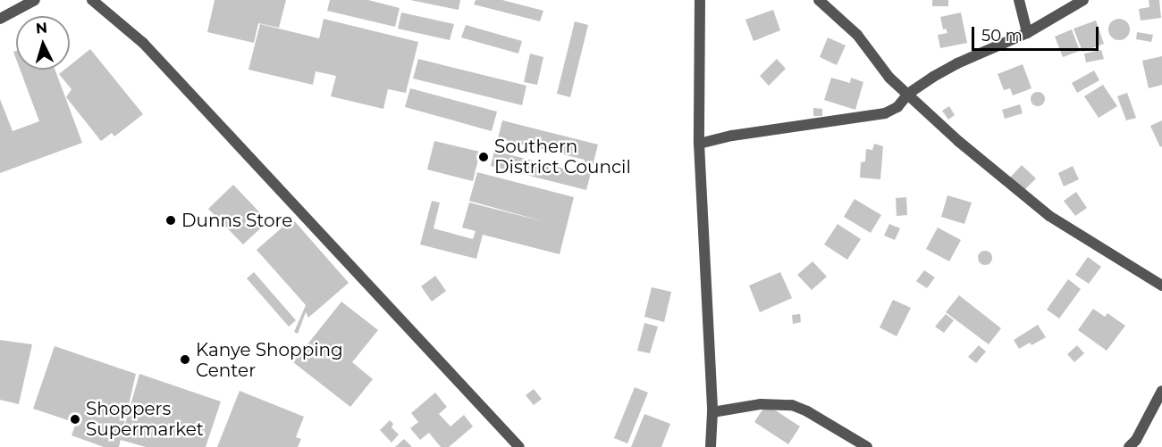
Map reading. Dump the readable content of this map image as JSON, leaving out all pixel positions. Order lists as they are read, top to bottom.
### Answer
{
  "places": [
    "Southern District Council",
    "Dunns Store",
    "Kanye Shopping Center",
    "Shoppers Supermarket"
  ],
  "scale_bar": "50 m",
  "north": "top"
}
